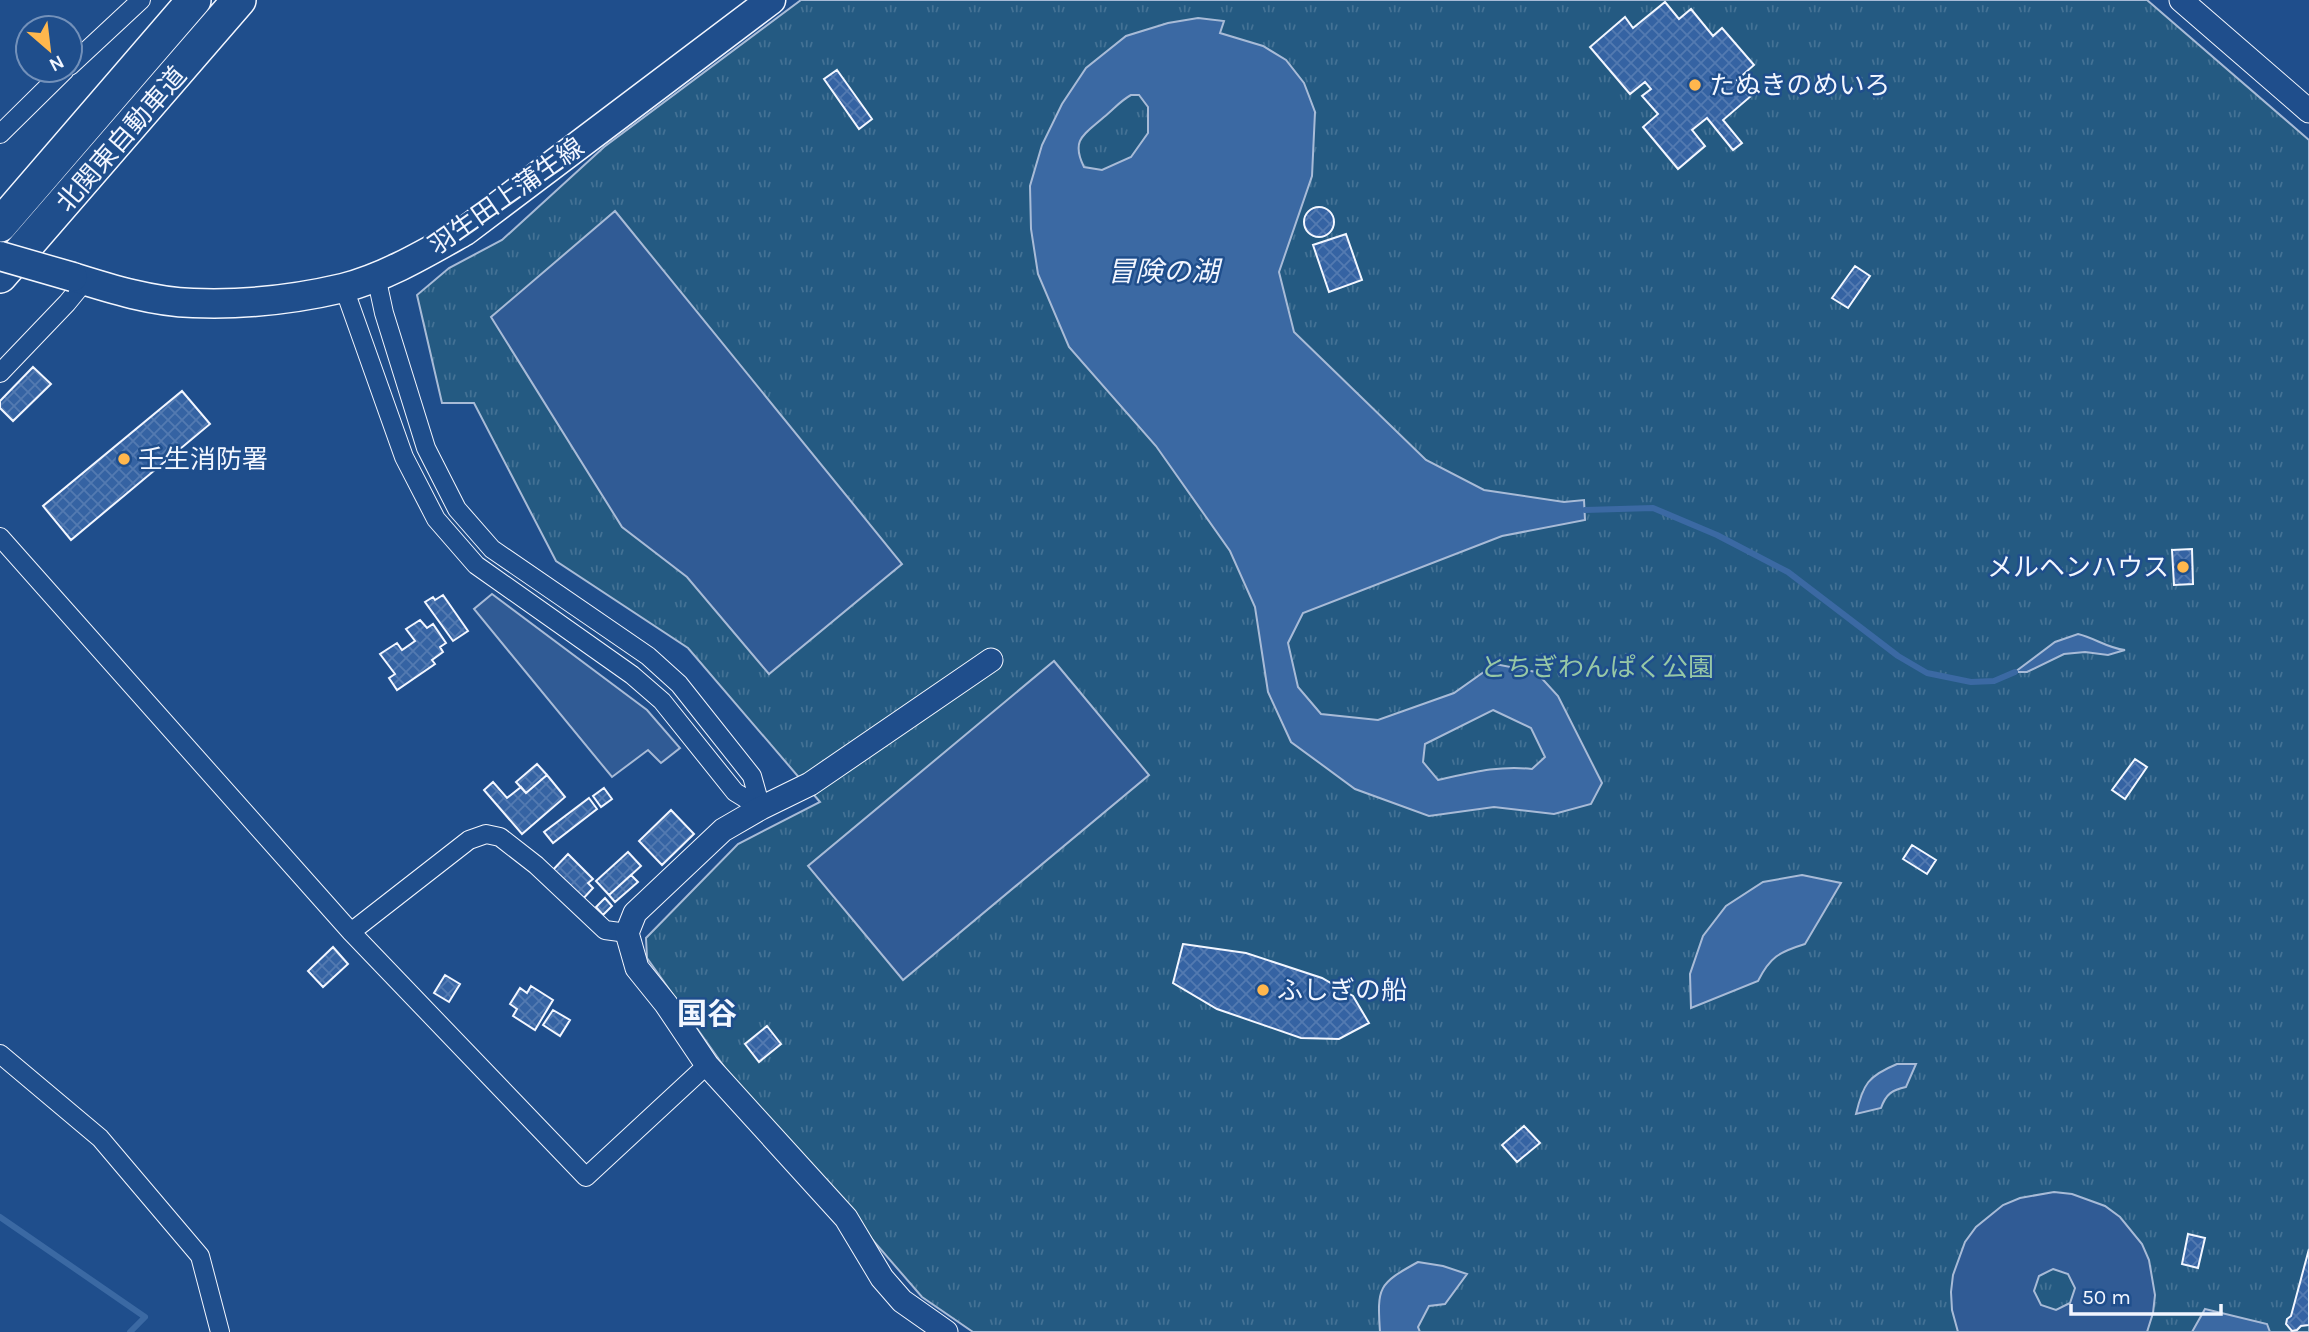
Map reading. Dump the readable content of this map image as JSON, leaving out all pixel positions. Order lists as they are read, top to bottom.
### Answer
{
  "streets": {
    "highway": ["北関東自動車道"],
    "main road": ["羽生田上蒲生線"]
  },
  "districts": ["国谷"],
  "water": ["冒険の湖"],
  "parks": ["とちぎわんぱく公園"],
  "places": [
    "たぬきのめいろ",
    "壬生消防署",
    "メルヘンハウス",
    "ふしぎの船"
  ],
  "scale_bar": "50 m",
  "north": "bottom right"
}
